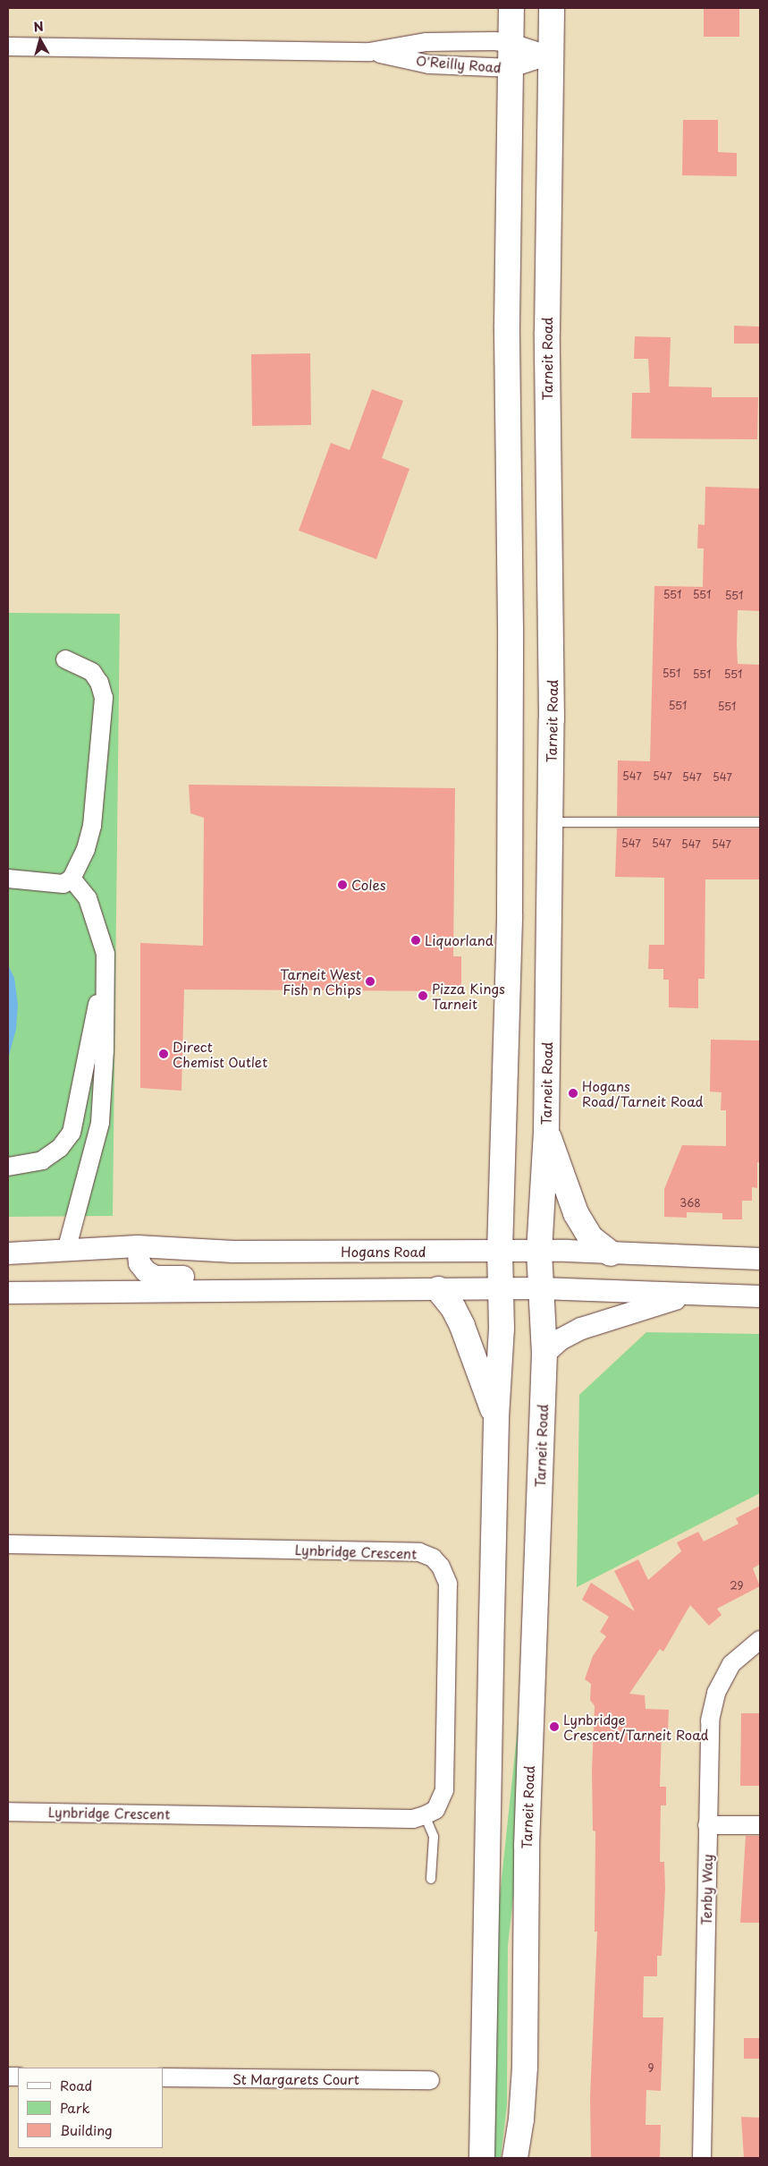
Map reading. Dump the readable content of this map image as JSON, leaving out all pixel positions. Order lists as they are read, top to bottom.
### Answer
{
  "streets": {
    "main road": ["Tarneit Road"],
    "street": [
      "O'Reilly Road",
      "Hogans Road",
      "Lynbridge Crescent",
      "Tenby Way",
      "St Margarets Court"
    ]
  },
  "crossings": [
    ["O'Reilly Road", "Tarneit Road"],
    ["Tarneit Road", "Hogans Road"]
  ],
  "places": [
    "Coles",
    "Liquorland",
    "Tarneit West Fish n Chips",
    "Pizza Kings Tarneit",
    "Direct Chemist Outlet",
    "Hogans Road/Tarneit Road",
    "Lynbridge Crescent/Tarneit Road"
  ],
  "house_numbers": [
    "551",
    "551",
    "551",
    "551",
    "551",
    "551",
    "551",
    "551",
    "547",
    "547",
    "547",
    "547",
    "547",
    "547",
    "547",
    "547",
    "368",
    "29",
    "9"
  ],
  "legend": ["Road", "Park", "Building"],
  "north": "top"
}
